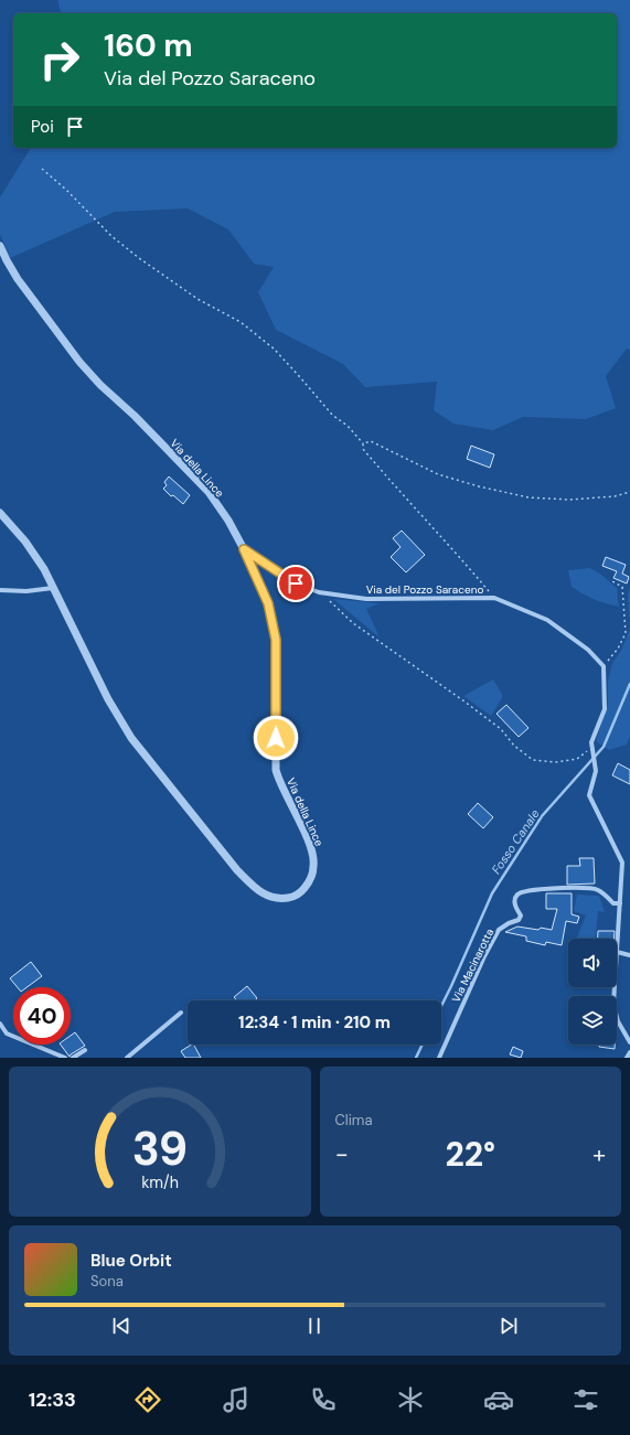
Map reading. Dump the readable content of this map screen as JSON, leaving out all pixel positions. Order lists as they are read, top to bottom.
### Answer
{
  "streets": {
    "street": ["Via della Lince", "Via del Pozzo Saraceno", "Via Macinarotta"]
  },
  "crossings": [
    ["Via della Lince", "Via del Pozzo Saraceno"]
  ],
  "water": ["Fosso Canale"],
  "page": {
    "turn": ["160 m", "Via del Pozzo Saraceno"],
    "then": "Poi",
    "limit": "40",
    "trip": "12:34 · 1 min · 210 m",
    "tile": "Clima",
    "heat": ["−", "22°", "+"],
    "song": ["Blue Orbit", "Sona"],
    "tabs": "12:33",
    "gauge": ["39", "km/h"]
  }
}
